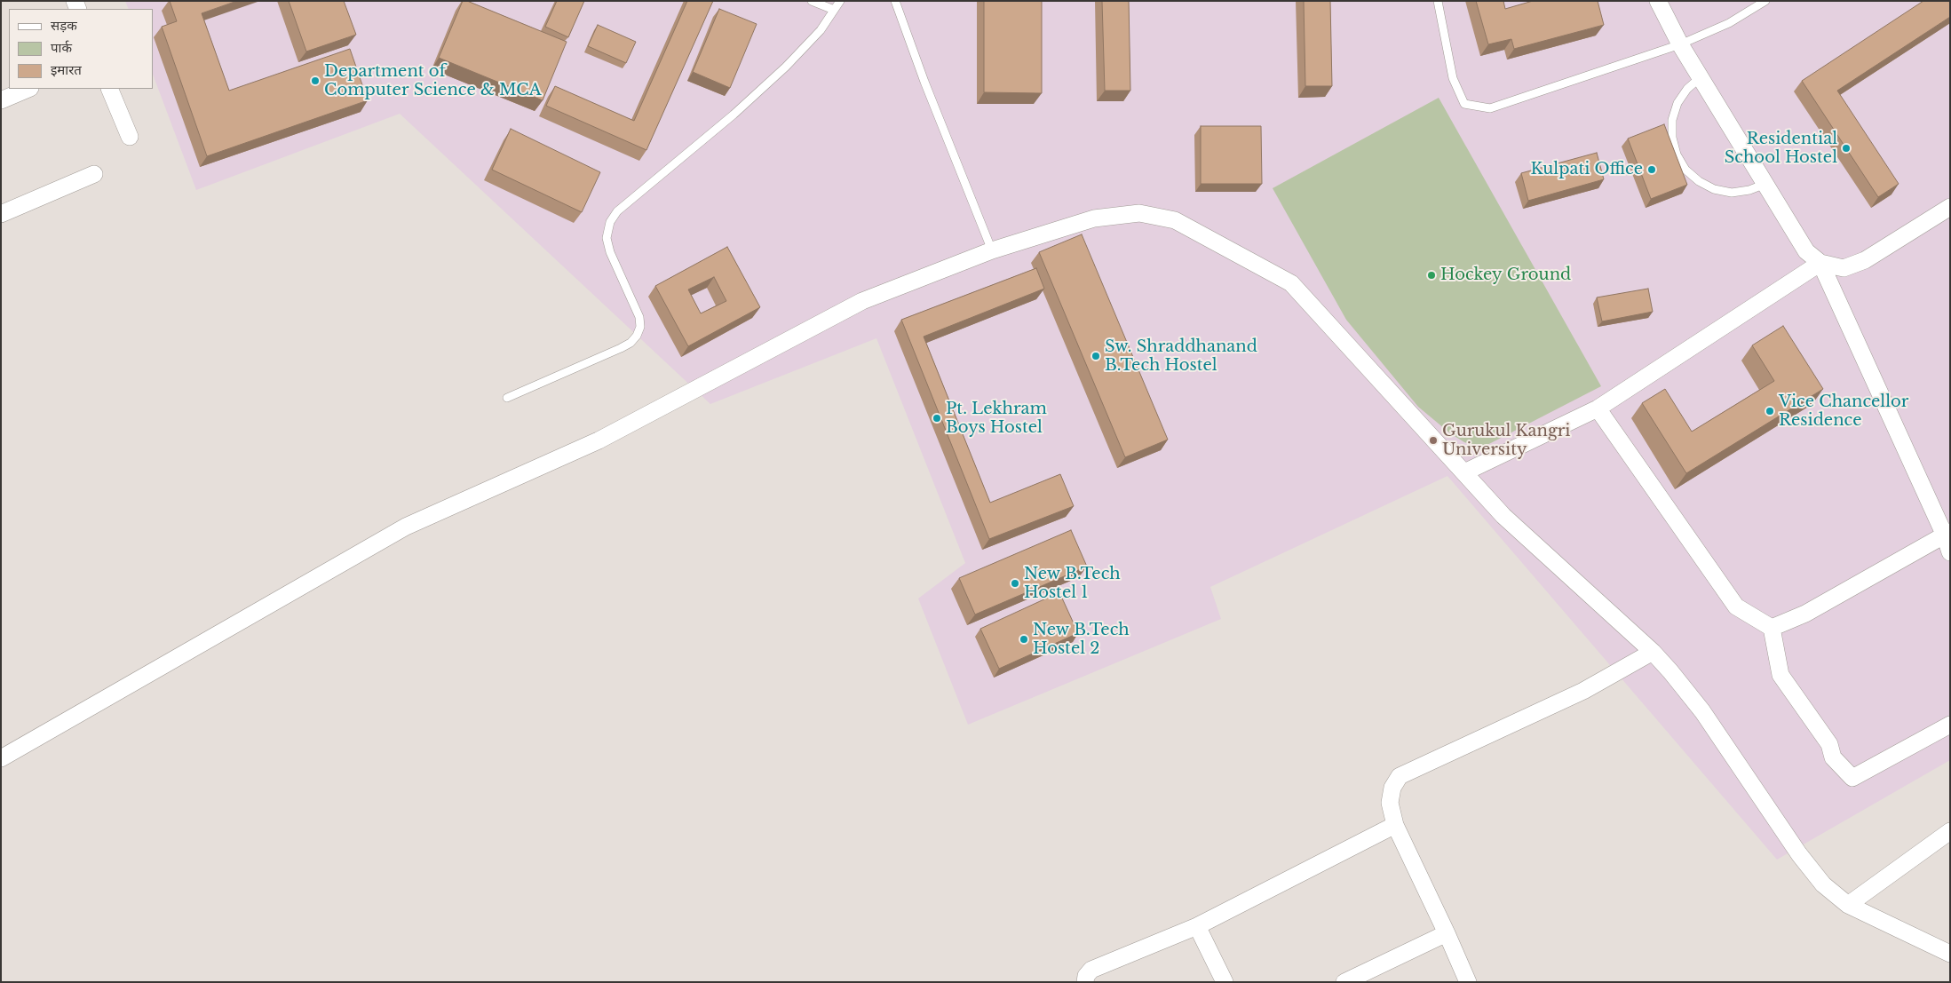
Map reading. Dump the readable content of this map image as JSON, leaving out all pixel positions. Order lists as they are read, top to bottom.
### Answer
{
  "places": [
    "Department of Computer Science & MCA",
    "Residential School Hostel",
    "Kulpati Office",
    "Hockey Ground",
    "Sw. Shraddhanand B.Tech Hostel",
    "Vice Chancellor Residence",
    "Pt. Lekhram Boys Hostel",
    "Gurukul Kangri University",
    "New B.Tech Hostel 1",
    "New B.Tech Hostel 2"
  ],
  "legend": ["सड़क", "पार्क", "इमारत"]
}
